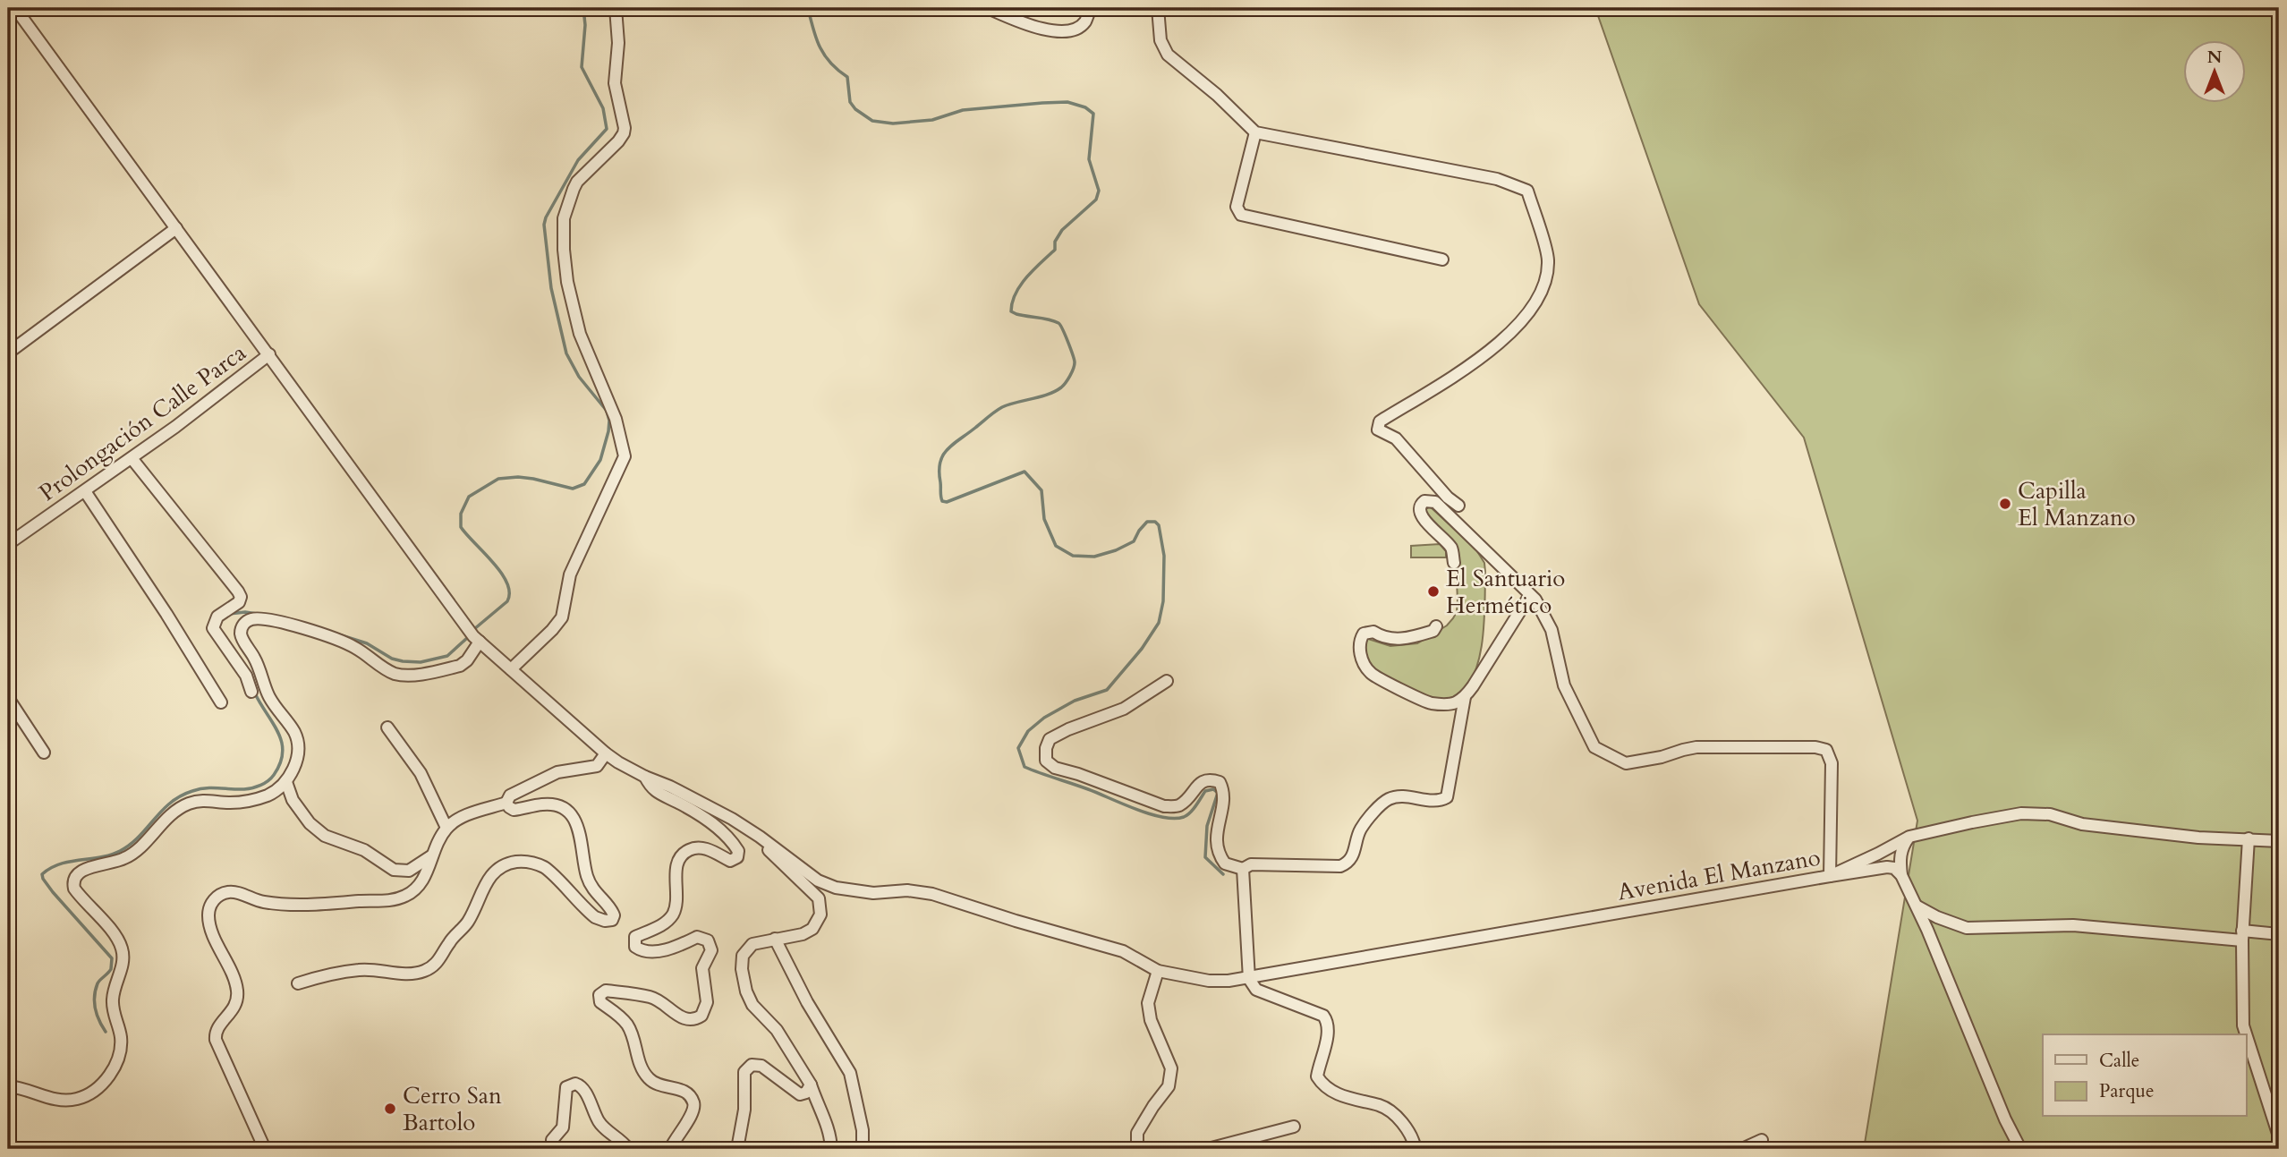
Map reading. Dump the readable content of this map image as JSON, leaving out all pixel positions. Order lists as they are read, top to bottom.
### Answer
{
  "streets": {
    "street": ["Prolongación Calle Parca", "Avenida El Manzano"]
  },
  "places": ["Capilla El Manzano", "El Santuario Hermético", "Cerro San Bartolo"],
  "legend": ["Calle", "Parque"],
  "north": "top"
}
